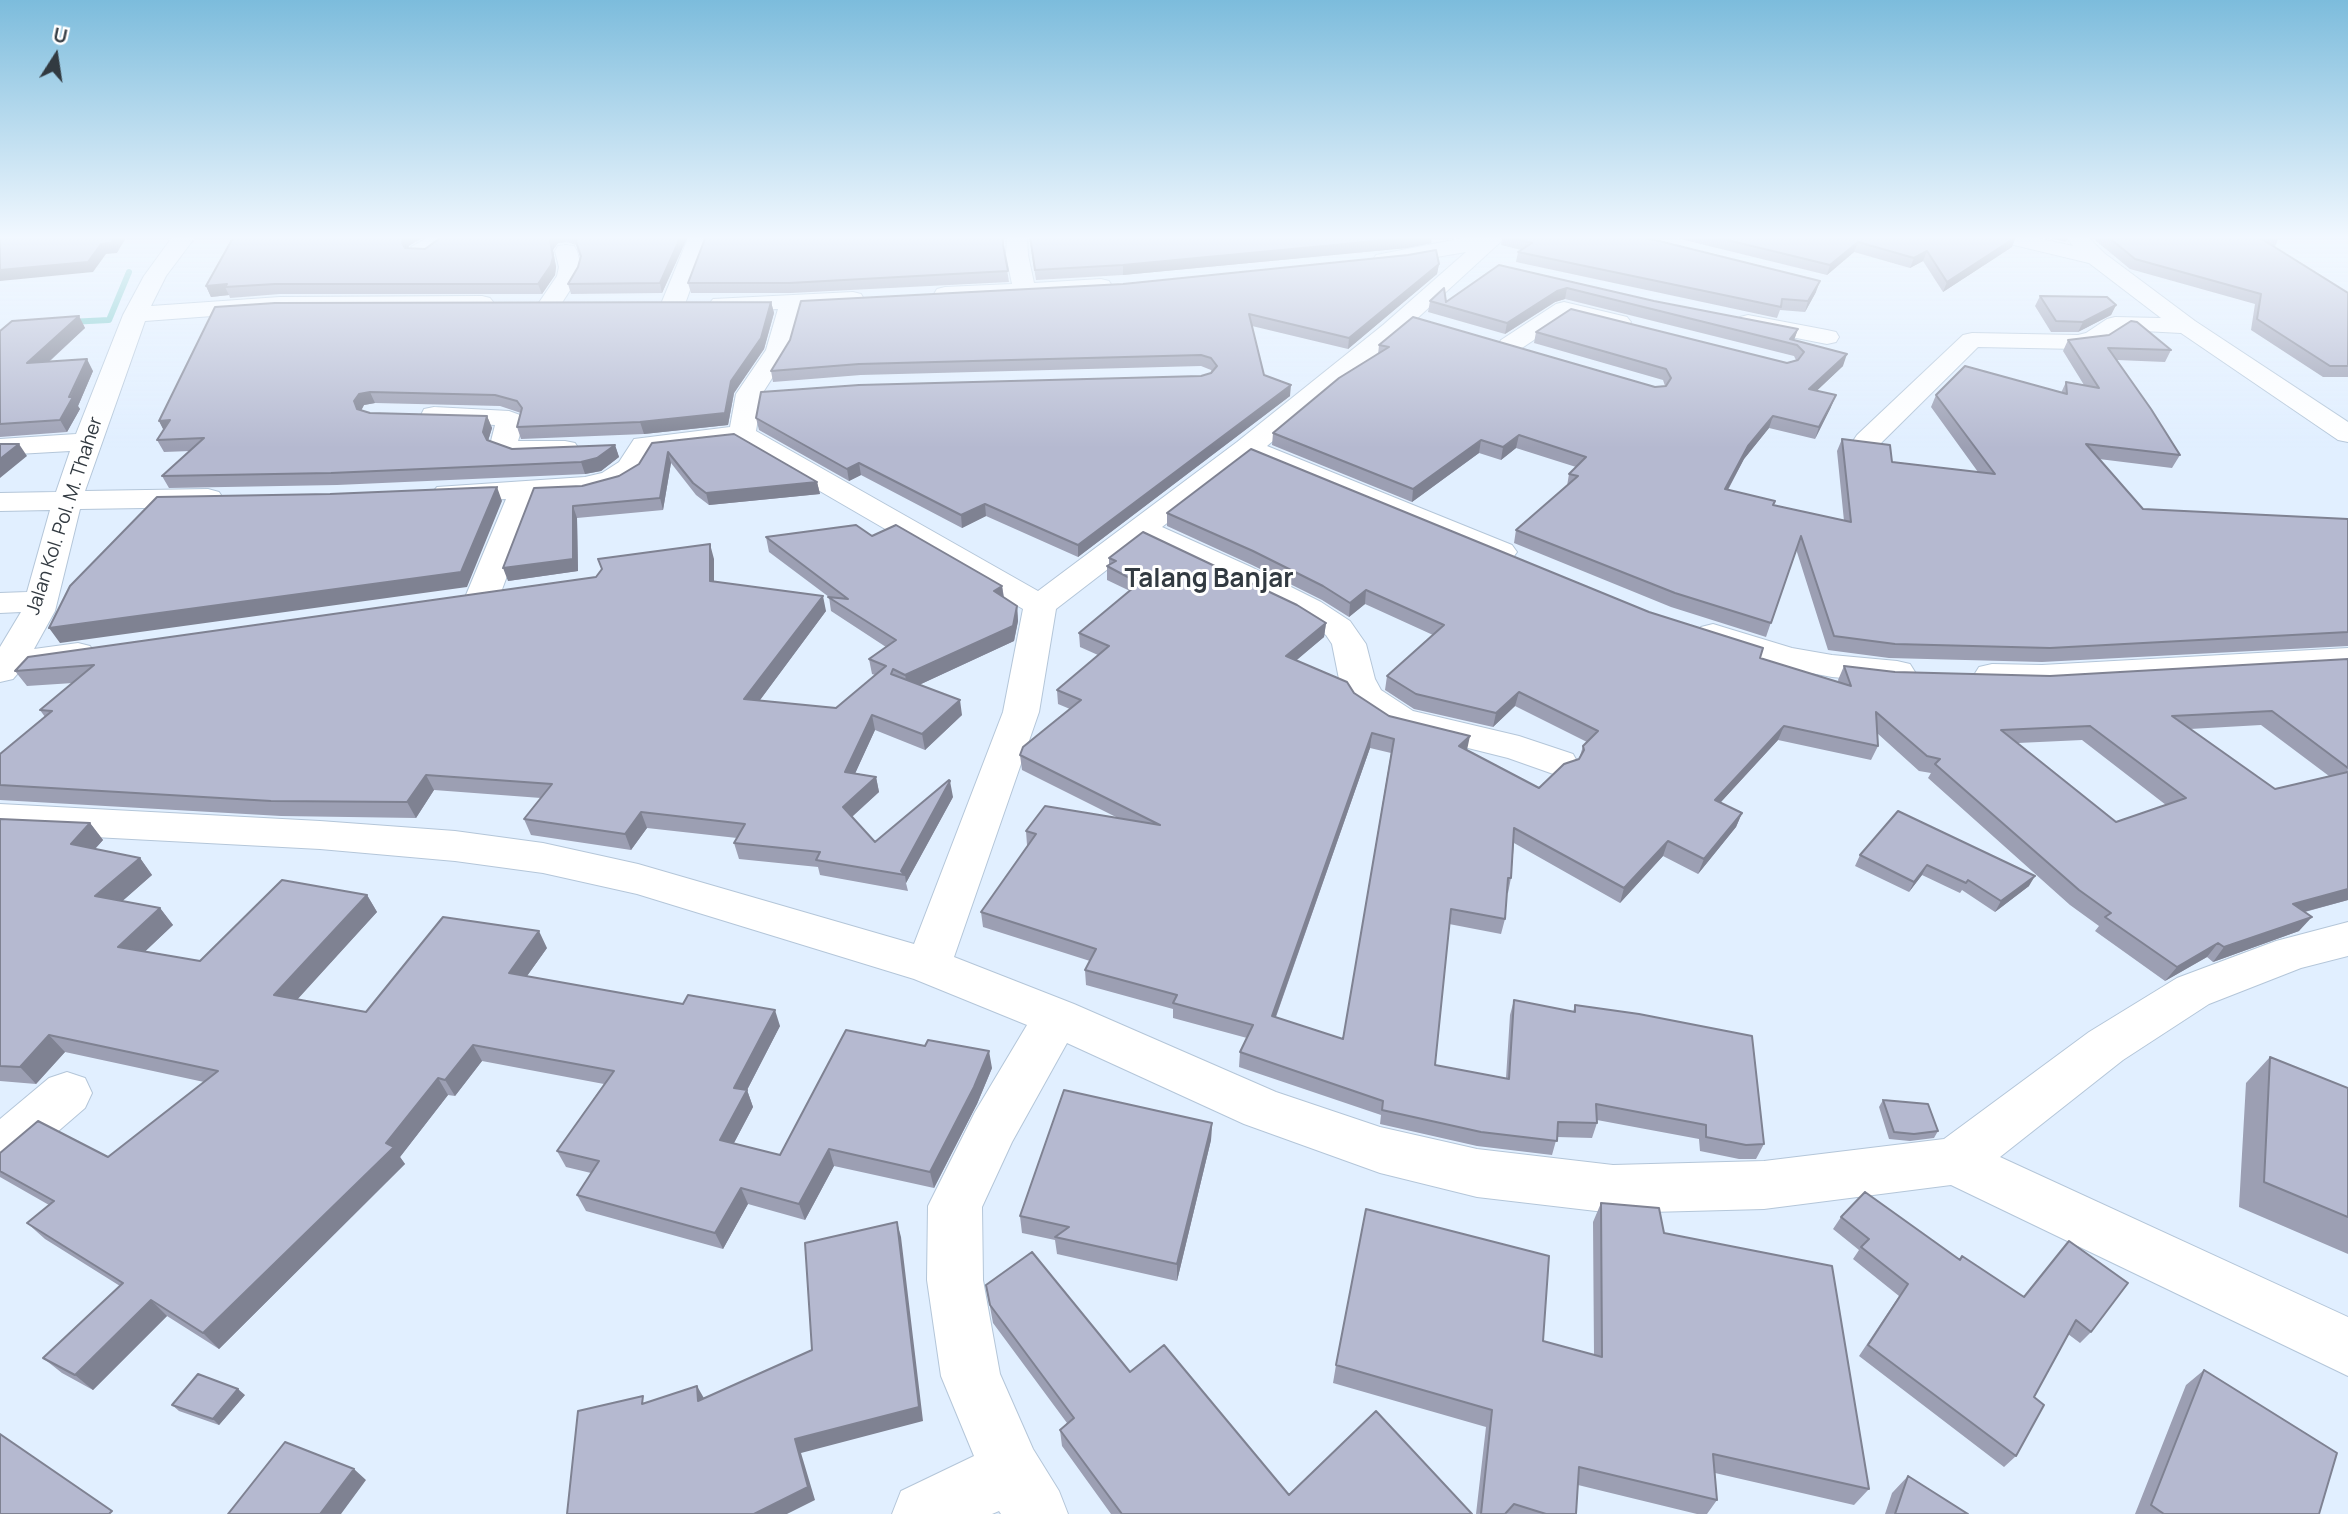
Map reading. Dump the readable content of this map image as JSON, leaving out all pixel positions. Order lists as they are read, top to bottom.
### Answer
{
  "streets": {
    "street": ["Jalan Kol. Pol. M. Thaher"]
  },
  "districts": ["Talang Banjar"],
  "north": "top"
}
